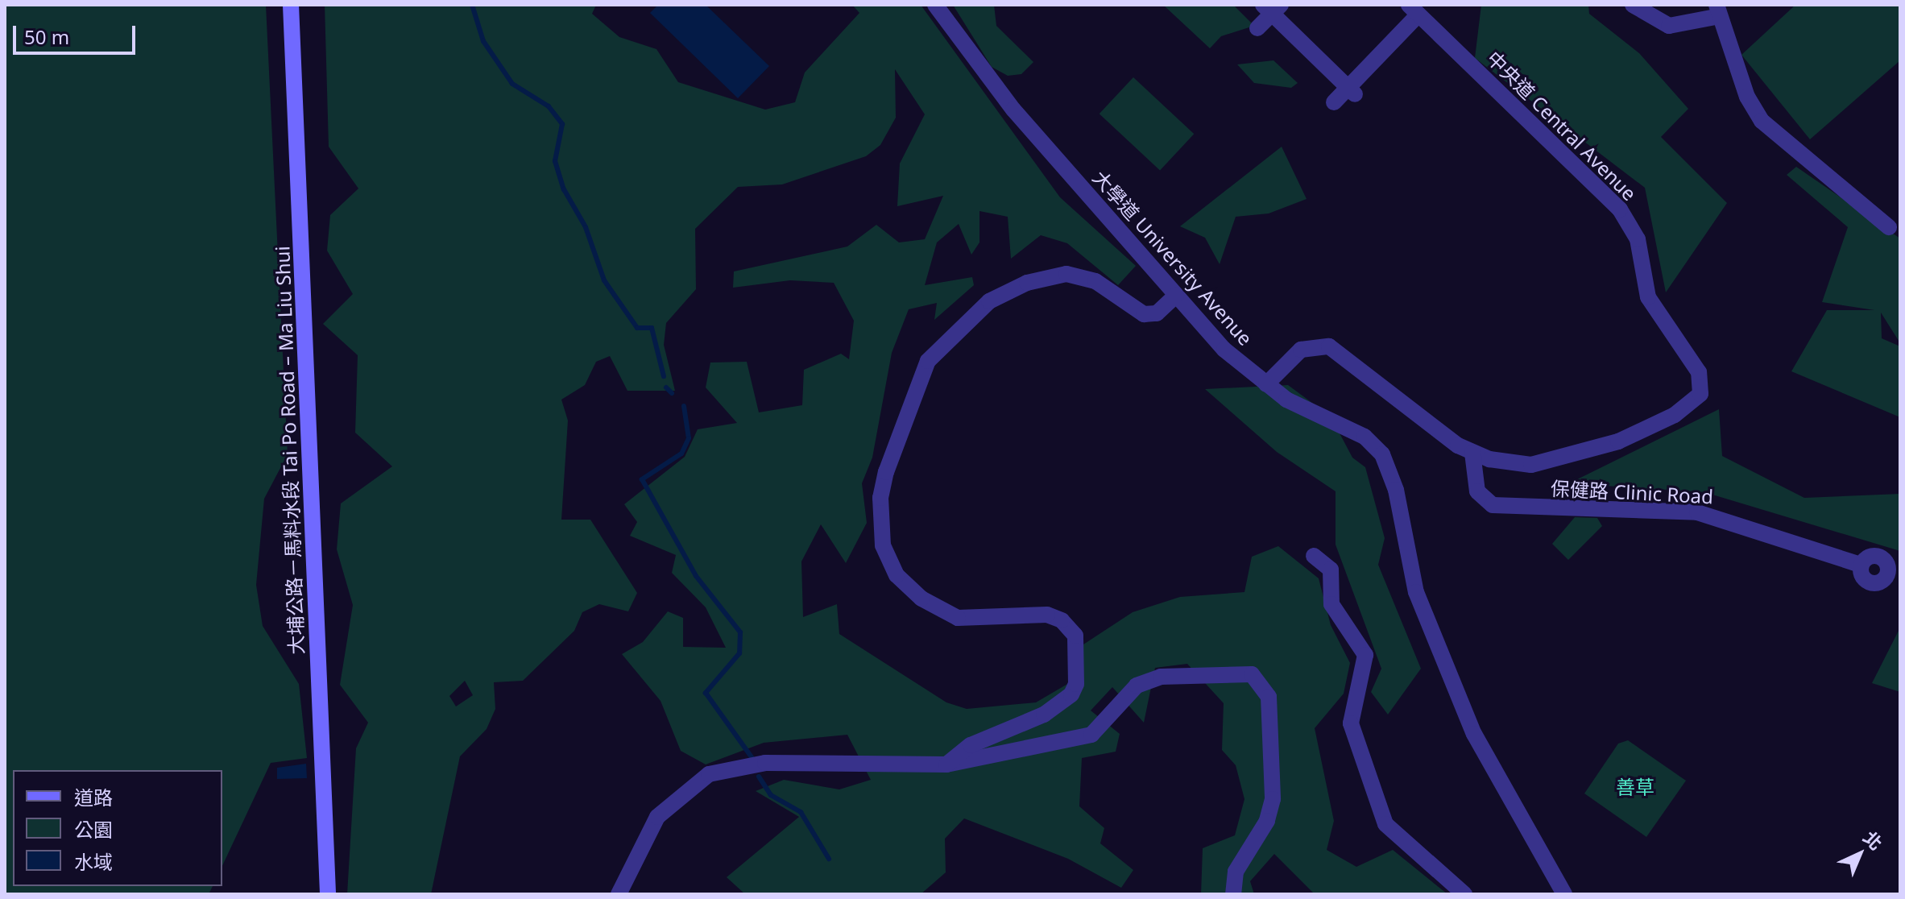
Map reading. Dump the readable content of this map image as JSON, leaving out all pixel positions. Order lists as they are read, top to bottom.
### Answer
{
  "streets": {
    "main road": ["大埔公路－馬料水段 Tai Po Road – Ma Liu Shui"],
    "street": ["中央道 Central Avenue", "大學道 University Avenue", "保健路 Clinic Road"]
  },
  "crossings": [
    ["中央道 Central Avenue", "大學道 University Avenue"],
    ["中央道 Central Avenue", "保健路 Clinic Road"]
  ],
  "parks": ["善草"],
  "legend": ["道路", "公園", "水域"],
  "scale_bar": "50 m",
  "north": "top right"
}
